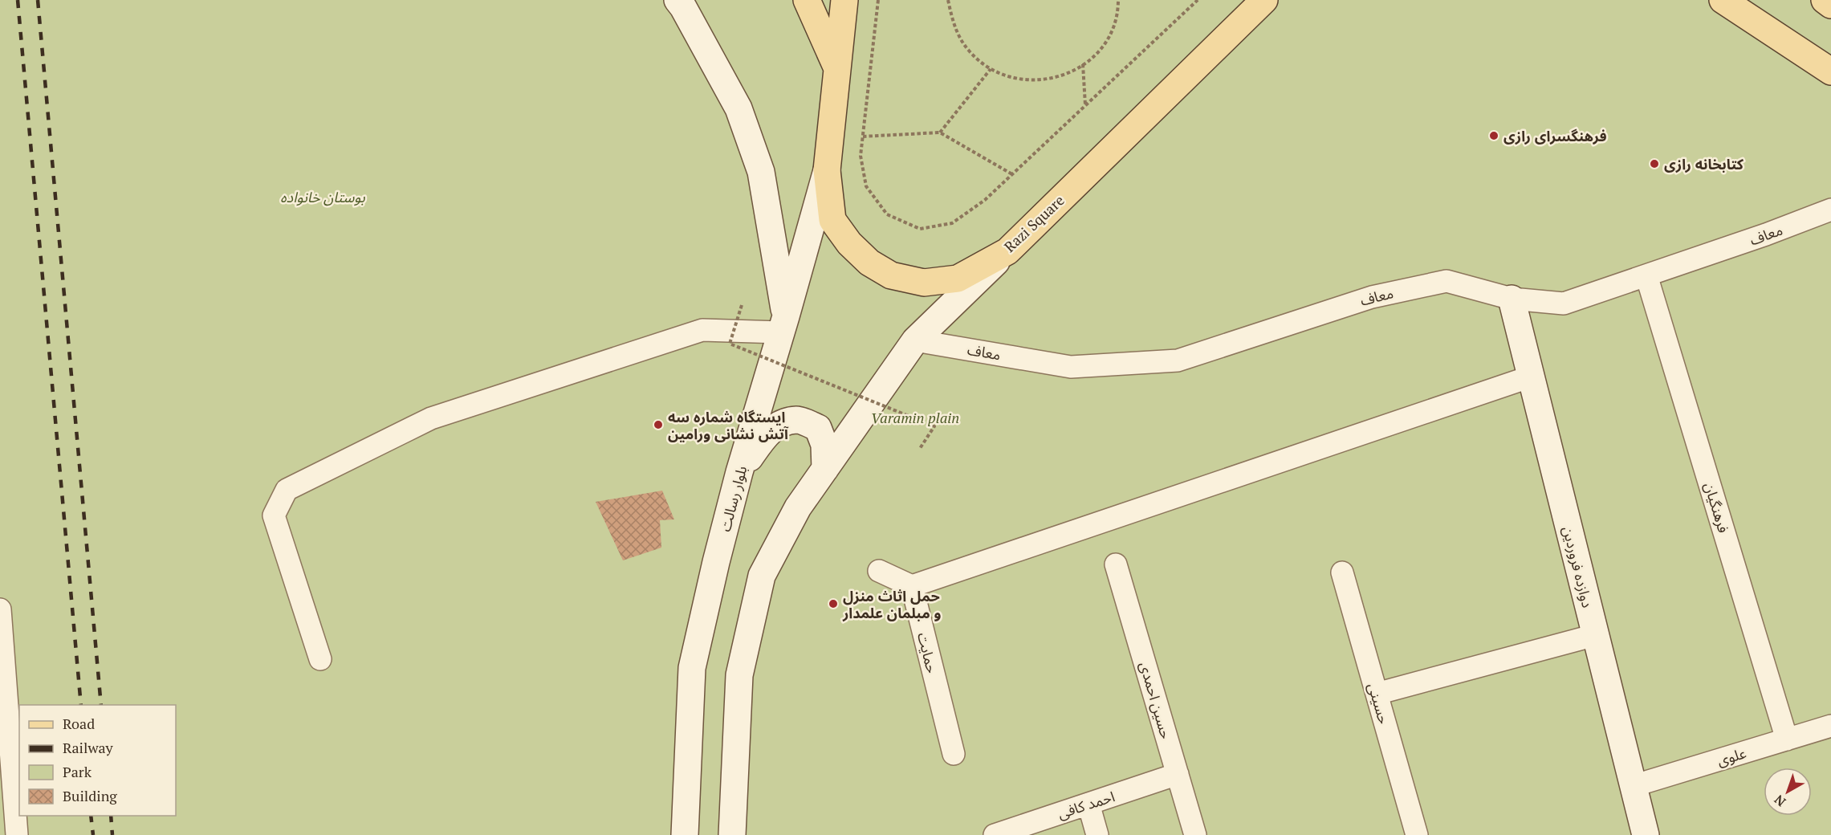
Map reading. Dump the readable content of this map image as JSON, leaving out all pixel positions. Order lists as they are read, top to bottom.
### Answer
{
  "streets": {
    "main road": ["Razi Square", "بلوار رسالت", "دوازده فروردین"],
    "street": [
      "معاف",
      "فرهنگیان",
      "حمایت",
      "حسین احمدی",
      "حسینی",
      "علوی",
      "احمد کافی"
    ]
  },
  "crossings": [
    ["Razi Square", "بلوار رسالت"],
    ["معاف", "فرهنگیان"],
    ["معاف", "دوازده فروردین"],
    ["فرهنگیان", "علوی"],
    ["دوازده فروردین", "علوی"],
    ["حسین احمدی", "احمد کافی"]
  ],
  "parks": ["بوستان خانواده", "Varamin plain"],
  "places": [
    "فرهنگسرای رازی",
    "کتابخانه رازی",
    "ایستگاه شماره سه آتش نشانی ورامین",
    "حمل اثاث منزل و مبلمان علمدار"
  ],
  "legend": [
    "Road",
    "Railway",
    "Park",
    "Building"
  ],
  "north": "bottom left"
}
